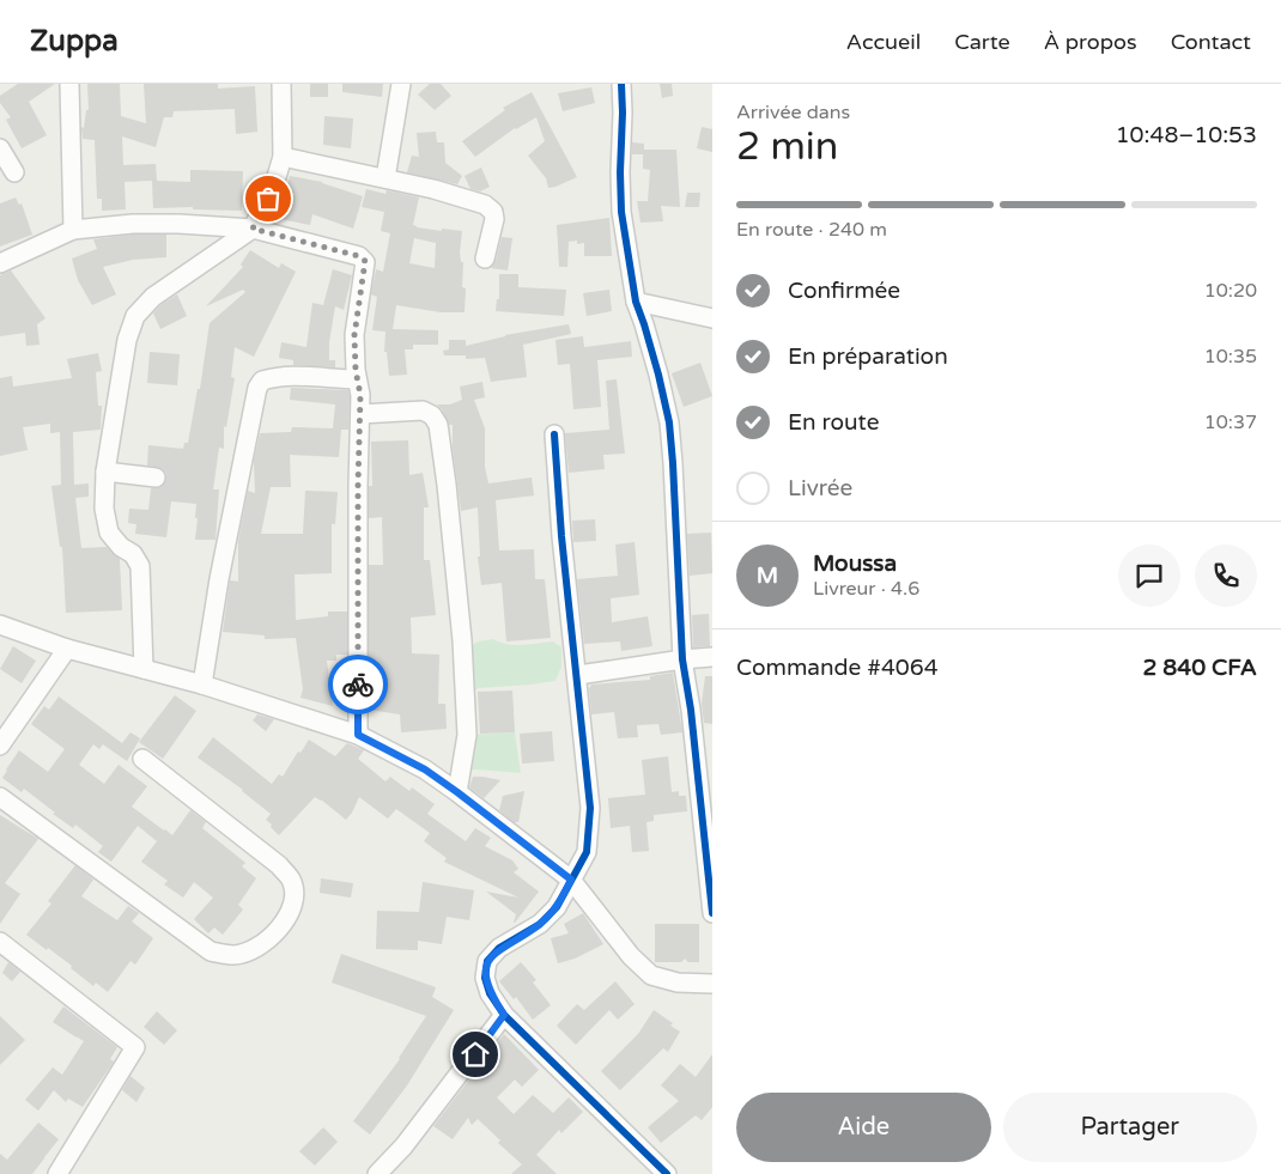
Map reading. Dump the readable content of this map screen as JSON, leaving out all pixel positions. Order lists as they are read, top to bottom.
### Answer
{
  "page": {
    "header": "Zuppa",
    "nav": [
      "Accueil",
      "Carte",
      "À propos",
      "Contact"
    ],
    "heading": ["2 min", "Arrivée dans", "10:48–10:53"],
    "panel": [
      "Moussa",
      "Livreur · 4.6",
      "Commande #4064",
      "2 840 CFA"
    ],
    "bar": "En route · 240 m",
    "list": [
      ["Confirmée", "10:20"],
      ["En préparation", "10:35"],
      ["En route", "10:37"],
      "Livrée"
    ],
    "round": "M",
    "buttons": ["Aide", "Partager"]
  }
}
